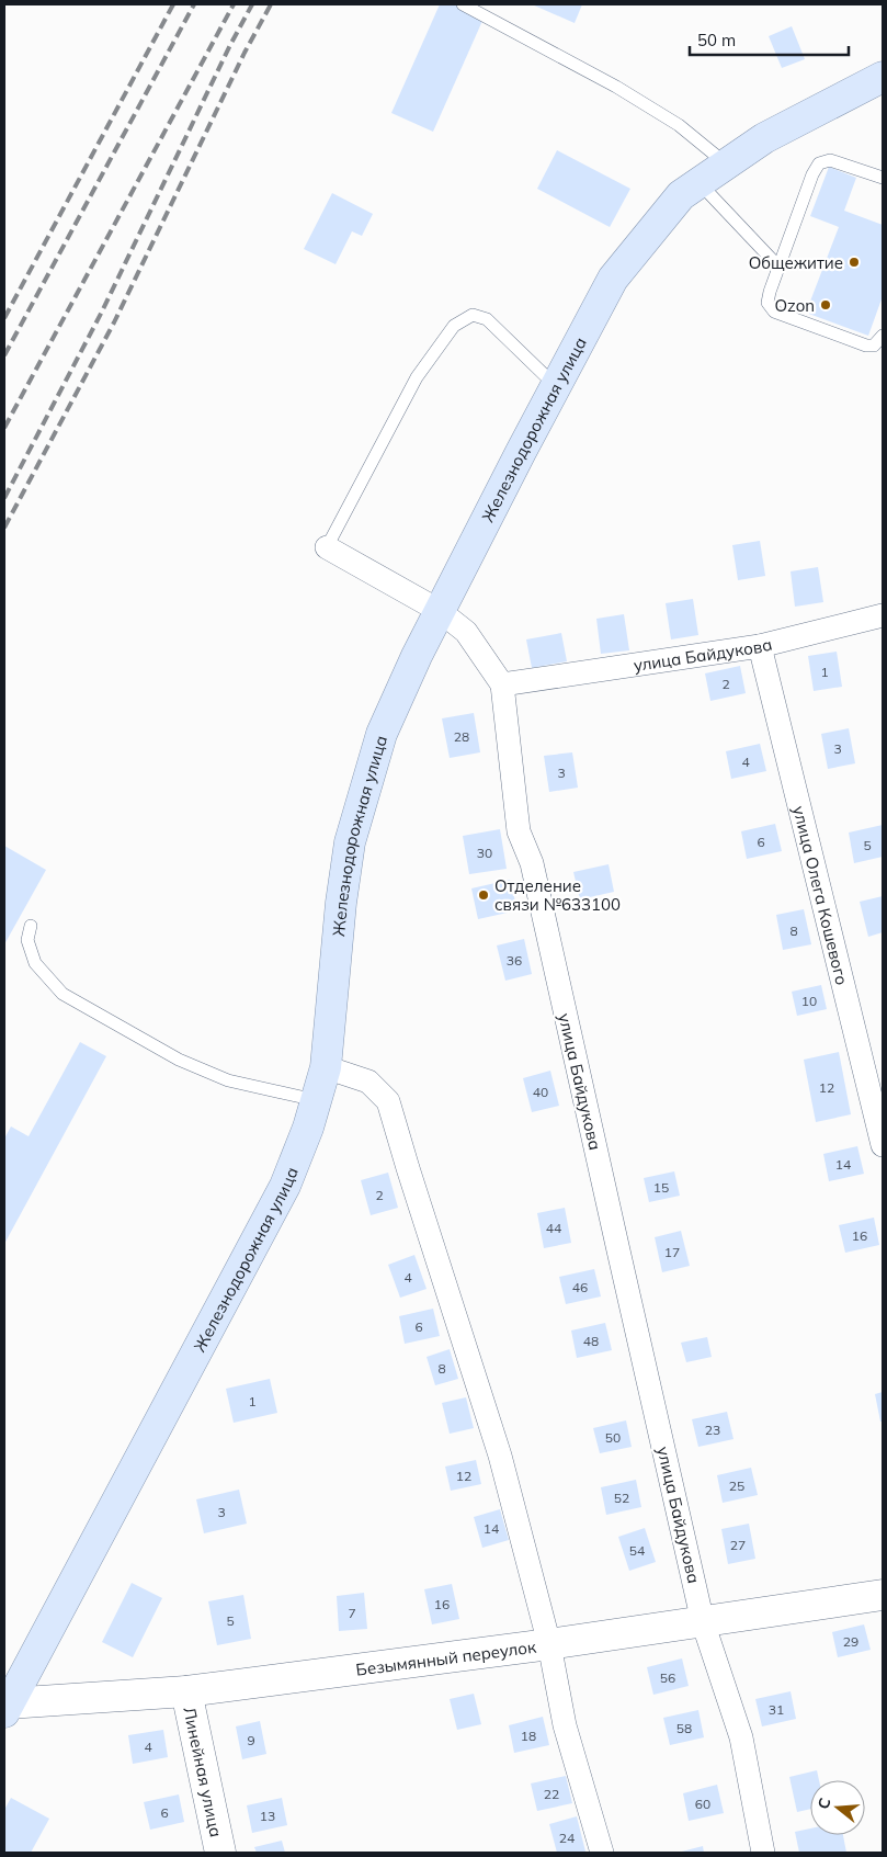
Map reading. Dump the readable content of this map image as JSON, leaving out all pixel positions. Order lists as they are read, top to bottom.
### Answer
{
  "streets": {
    "main road": ["Железнодорожная улица"],
    "street": [
      "улица Байдукова",
      "улица Олега Кошевого",
      "Безымянный переулок",
      "Линейная улица"
    ]
  },
  "crossings": [
    ["Железнодорожная улица", "Безымянный переулок"],
    ["улица Байдукова", "улица Олега Кошевого"],
    ["улица Байдукова", "Безымянный переулок"],
    ["Безымянный переулок", "Линейная улица"]
  ],
  "places": ["Общежитие", "Ozon", "Отделение связи №633100"],
  "house_numbers": [
    "1",
    "2",
    "28",
    "3",
    "4",
    "3",
    "6",
    "5",
    "30",
    "8",
    "36",
    "10",
    "12",
    "40",
    "14",
    "15",
    "2",
    "44",
    "16",
    "17",
    "4",
    "46",
    "6",
    "48",
    "8",
    "1",
    "23",
    "50",
    "12",
    "25",
    "52",
    "3",
    "14",
    "27",
    "54",
    "16",
    "7",
    "5",
    "29",
    "56",
    "31",
    "58",
    "18",
    "9",
    "4",
    "22",
    "60",
    "6",
    "13",
    "24"
  ],
  "scale_bar": "50 m",
  "north": "left"
}
